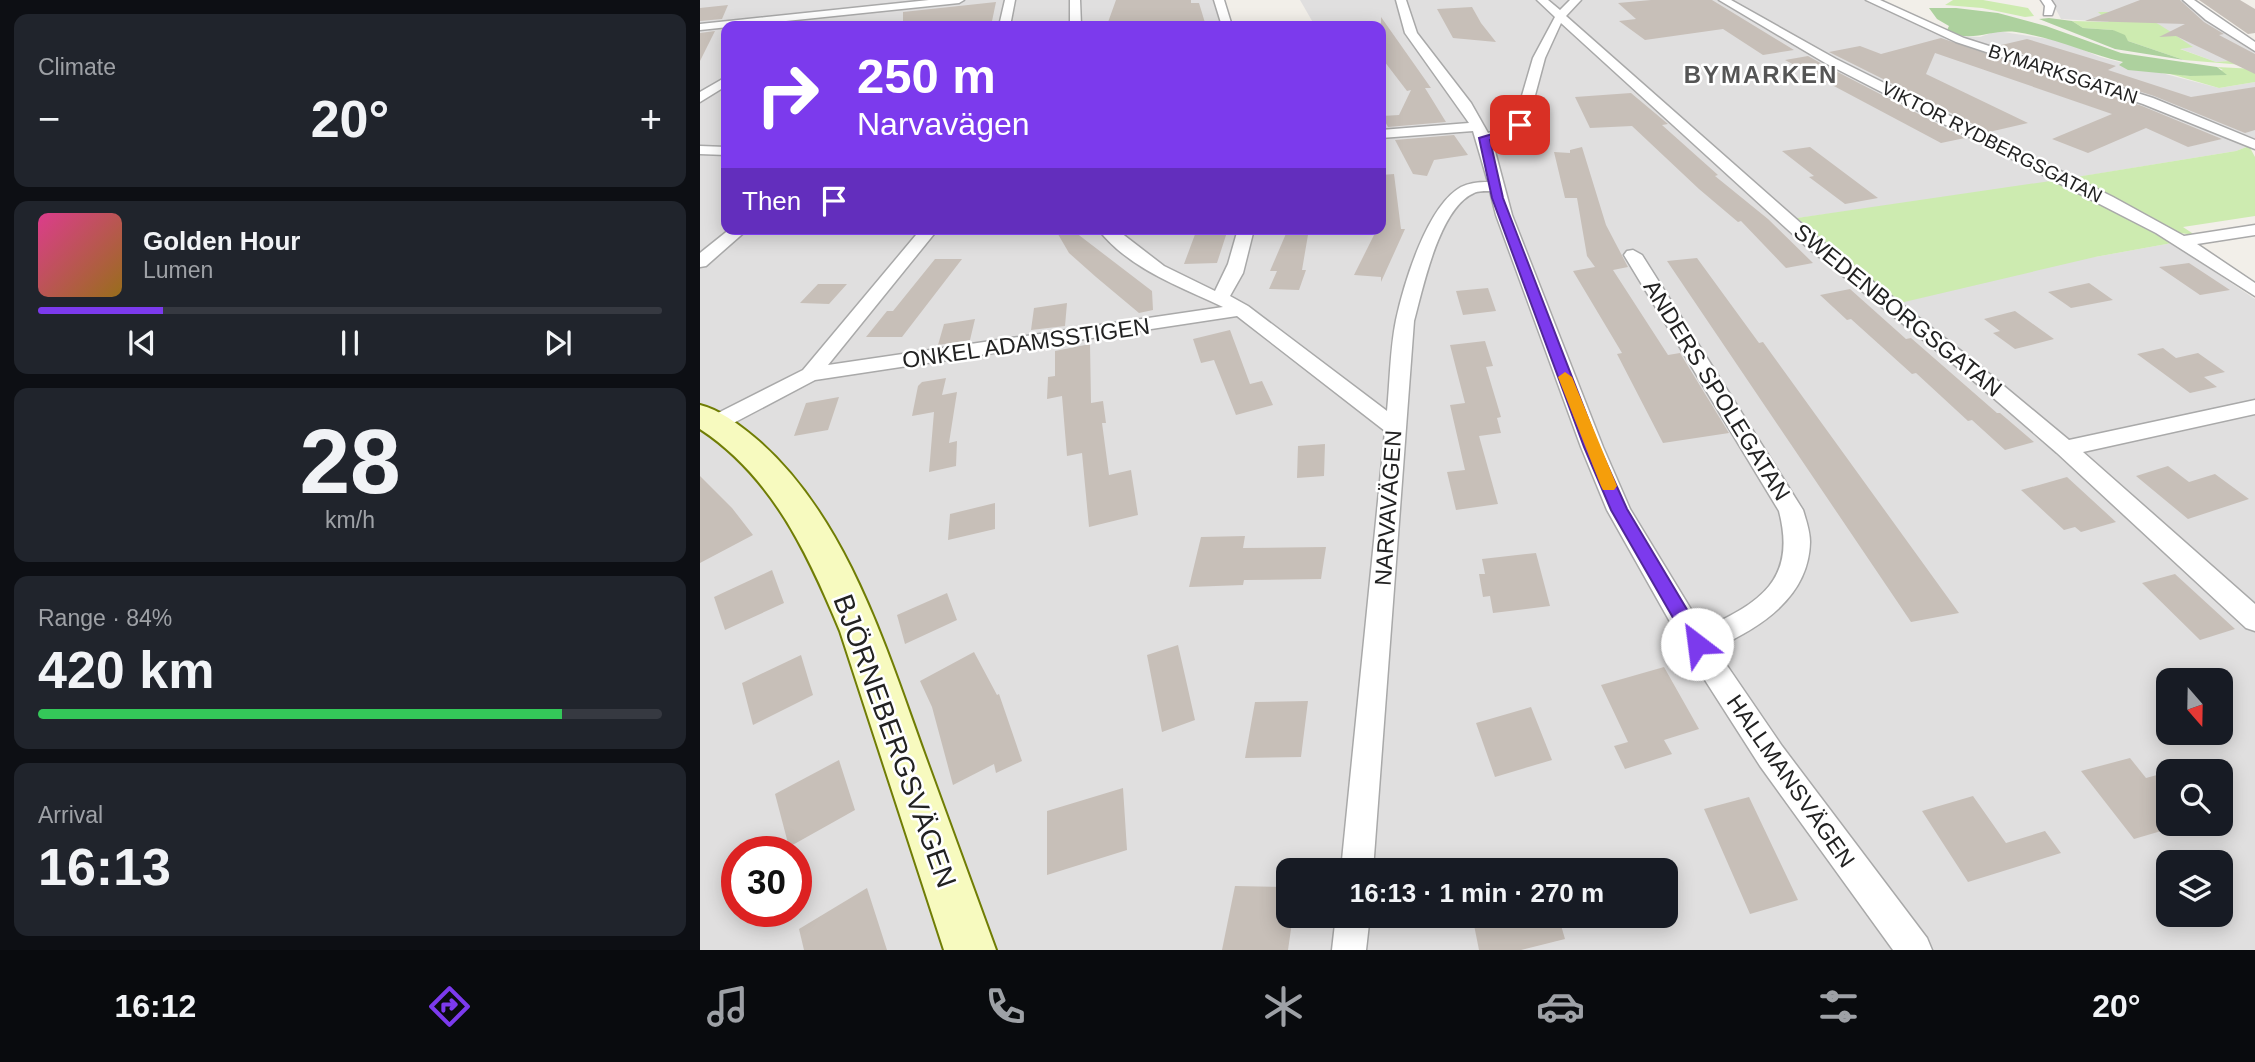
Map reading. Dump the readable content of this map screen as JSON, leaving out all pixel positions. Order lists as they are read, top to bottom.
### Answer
{
  "streets": {
    "street": [
      "BYMARKSGATAN",
      "VIKTOR RYDBERGSGATAN",
      "SWEDENBORGSGATAN",
      "ONKEL ADAMSSTIGEN",
      "ANDERS SPOLEGATAN",
      "NARVAVÄGEN",
      "BJÖRNEBERGSVÄGEN",
      "HALLMANSVÄGEN"
    ]
  },
  "crossings": [
    ["ANDERS SPOLEGATAN", "HALLMANSVÄGEN"],
    ["NARVAVÄGEN", "HALLMANSVÄGEN"]
  ],
  "districts": ["BYMARKEN"],
  "north": "bottom",
  "page": {
    "tile": [
      "Climate",
      ["28", "km/h"],
      ["Range · 84%", "420 km"],
      ["Arrival", "16:13"]
    ],
    "turn": ["250 m", "Narvavägen"],
    "heat": ["−", "20°", "+"],
    "then": "Then",
    "song": ["Golden Hour", "Lumen"],
    "limit": "30",
    "trip": "16:13 · 1 min · 270 m",
    "tabs": ["16:12", "20°"]
  }
}
